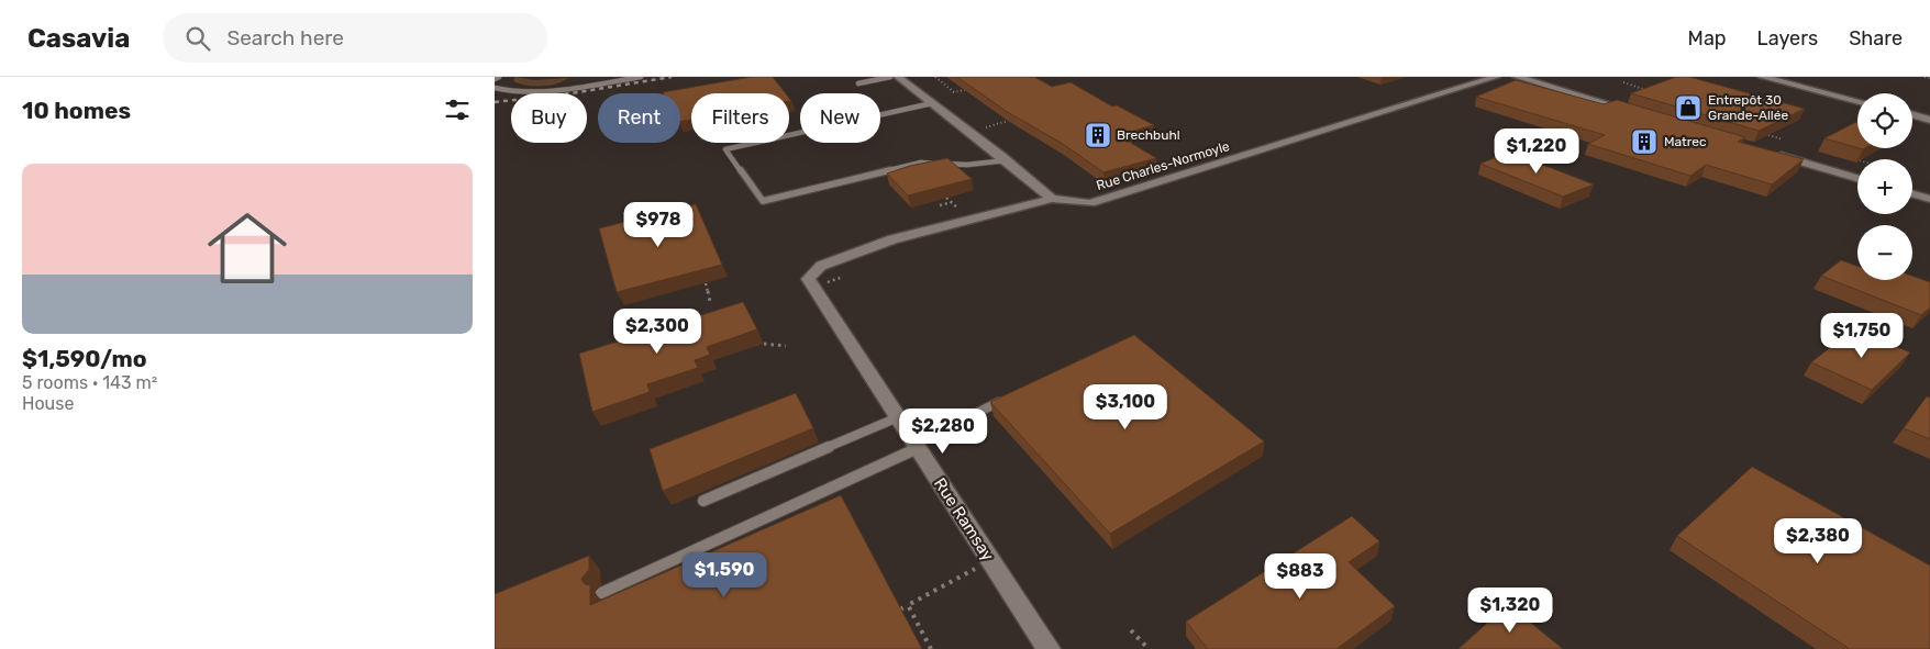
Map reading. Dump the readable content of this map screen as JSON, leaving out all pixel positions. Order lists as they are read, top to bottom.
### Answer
{
  "streets": {
    "street": ["Rue Charles-Normoyle", "Rue Ramsay"]
  },
  "crossings": [
    ["Rue Charles-Normoyle", "Rue Ramsay"]
  ],
  "places": {
    "shop": ["Entrepôt 30 Grande-Allée"],
    "building": ["Brechbuhl", "Matrec"]
  },
  "page": {
    "header": "Casavia",
    "search": "Search here",
    "nav": ["Map", "Layers", "Share"],
    "heading": "10 homes",
    "map_buttons": ["+", "−"],
    "chip": [
      "Buy",
      "Rent",
      "Filters",
      "New"
    ],
    "price": [
      "$1,220",
      "$978",
      "$2,300",
      "$1,750",
      "$3,100",
      "$2,280",
      "$2,380",
      "$1,590",
      "$883",
      "$1,320"
    ],
    "list": [
      {
        "name": "$1,590/mo",
        "note": "5 rooms · 143 m² · House"
      }
    ]
  }
}
